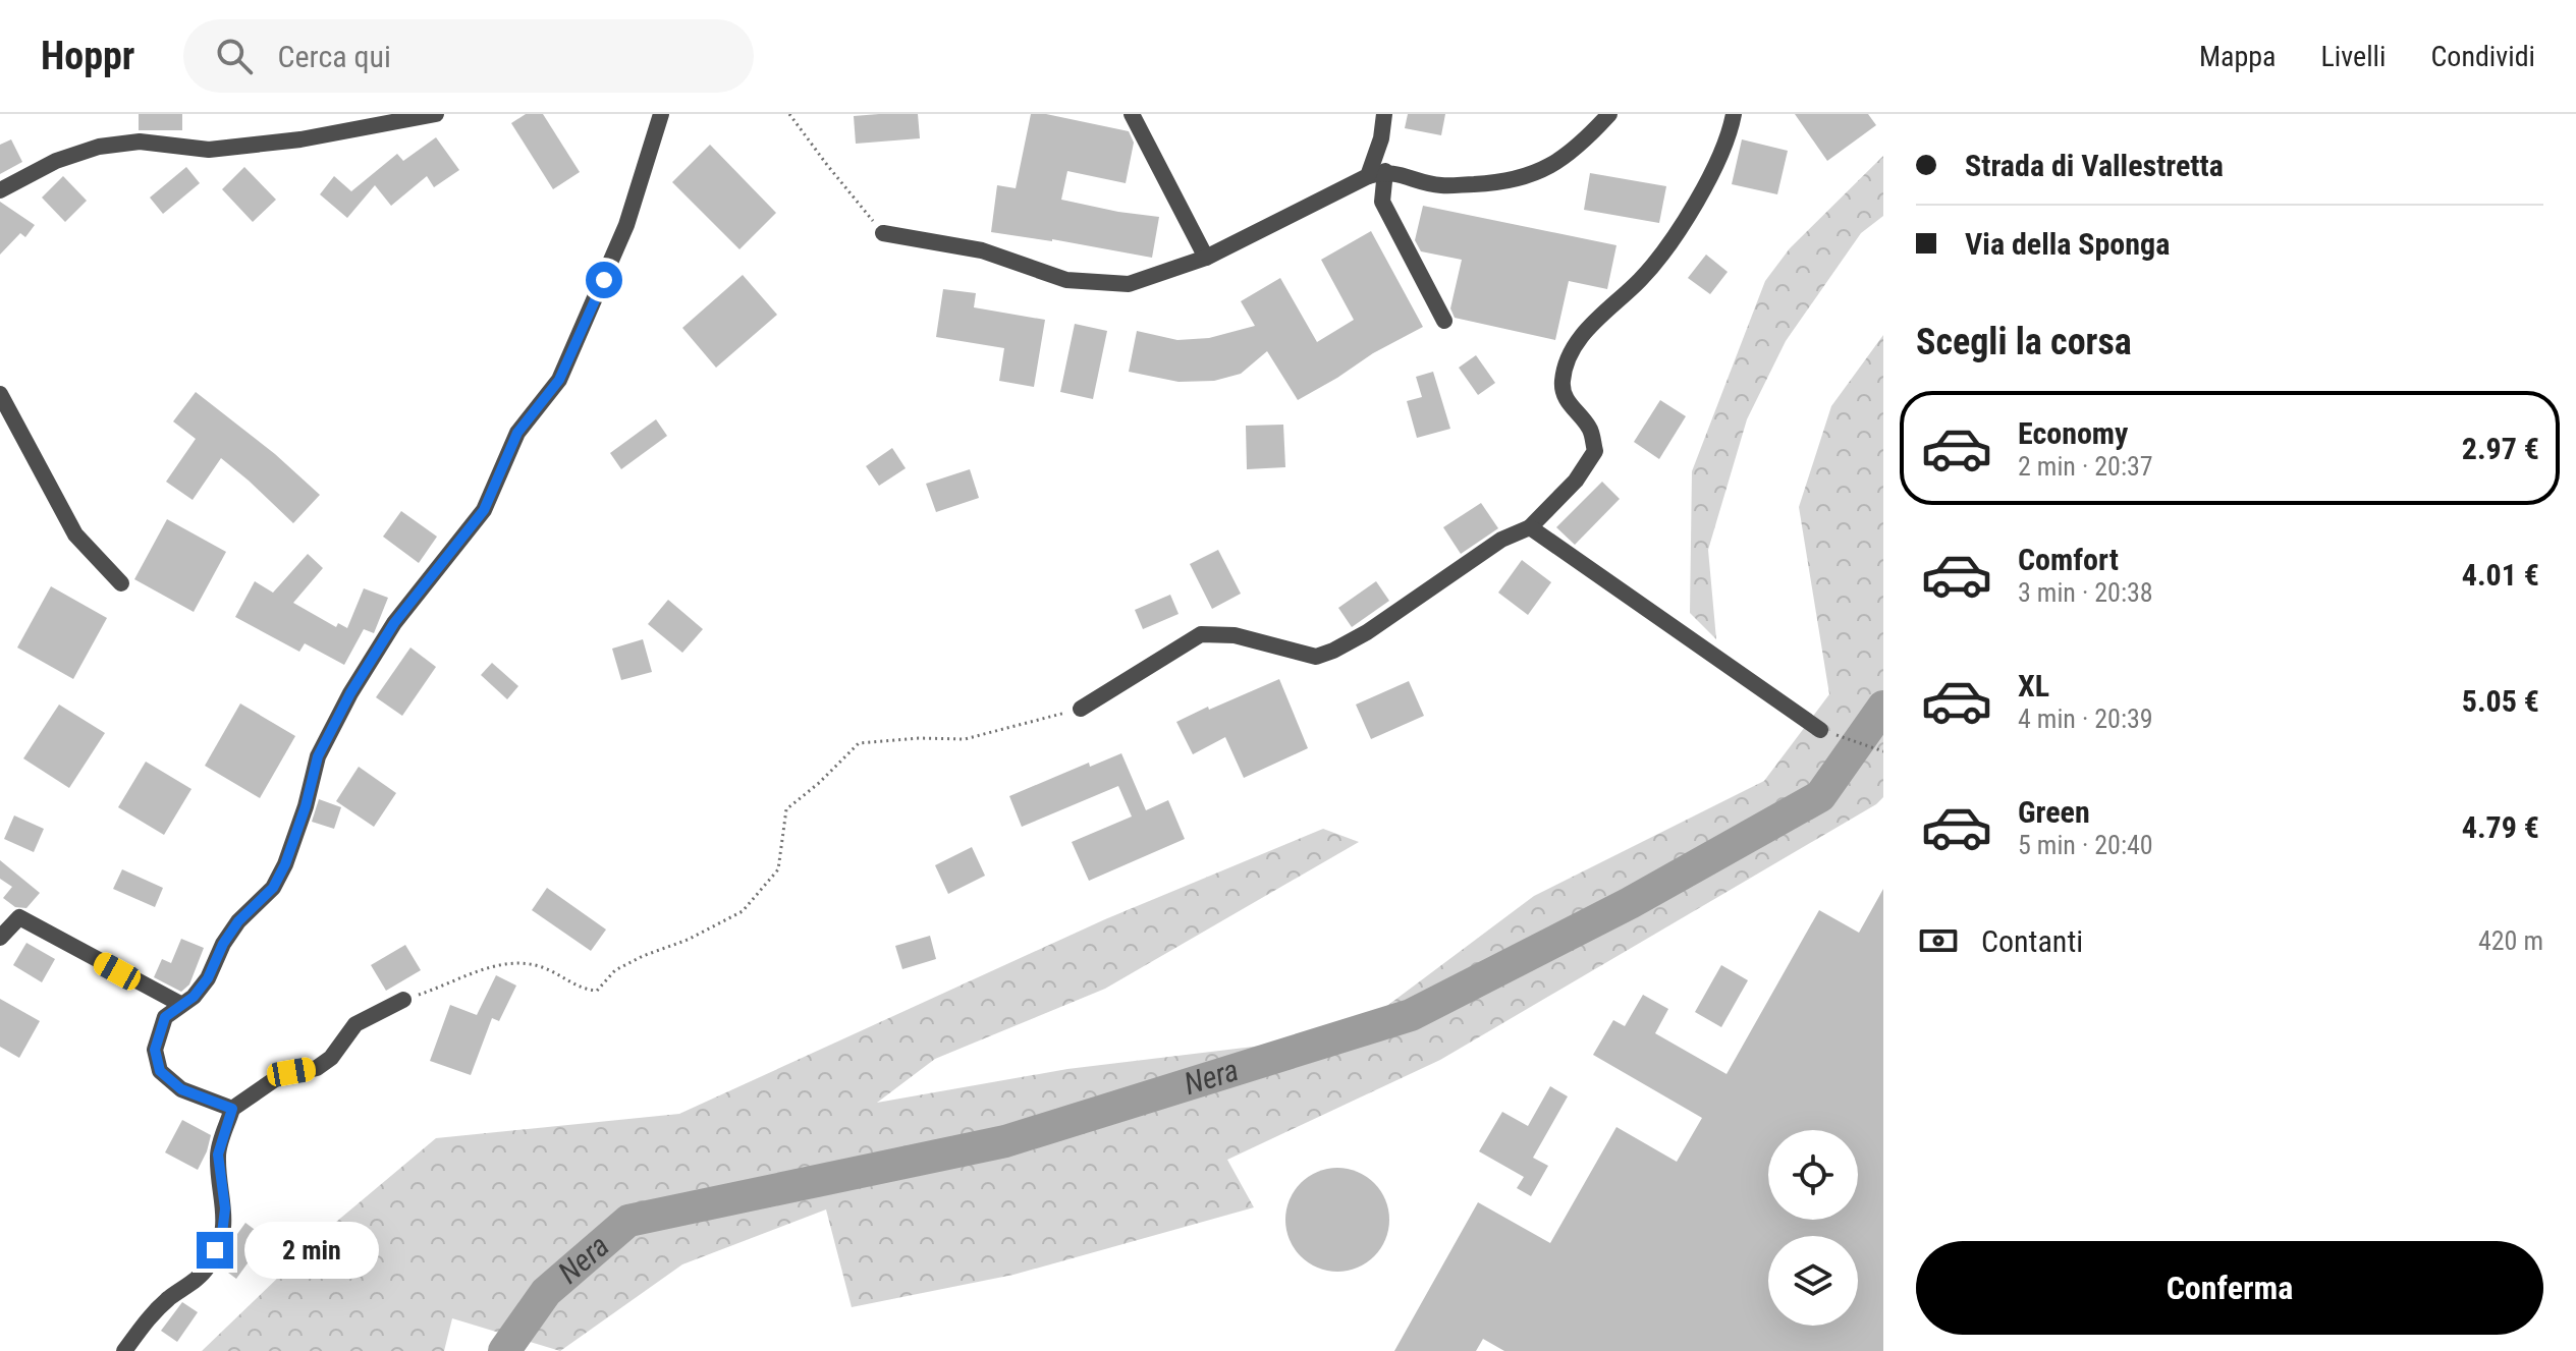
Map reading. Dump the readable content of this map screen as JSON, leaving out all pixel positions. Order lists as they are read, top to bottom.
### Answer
{
  "water": ["Nera"],
  "page": {
    "header": "Hoppr",
    "search": "Cerca qui",
    "nav": ["Mappa", "Livelli", "Condividi"],
    "banner": ["Strada di Vallestretta", "Via della Sponga"],
    "heading": "Scegli la corsa",
    "list": [
      {
        "name": "Economy",
        "note": "2 min · 20:37",
        "value": "2.97 €"
      },
      {
        "name": "Comfort",
        "note": "3 min · 20:38",
        "value": "4.01 €"
      },
      {
        "name": "XL",
        "note": "4 min · 20:39",
        "value": "5.05 €"
      },
      {
        "name": "Green",
        "note": "5 min · 20:40",
        "value": "4.79 €"
      }
    ],
    "pay": ["Contanti", "420 m"],
    "bubble": "2 min",
    "buttons": "Conferma"
  }
}
